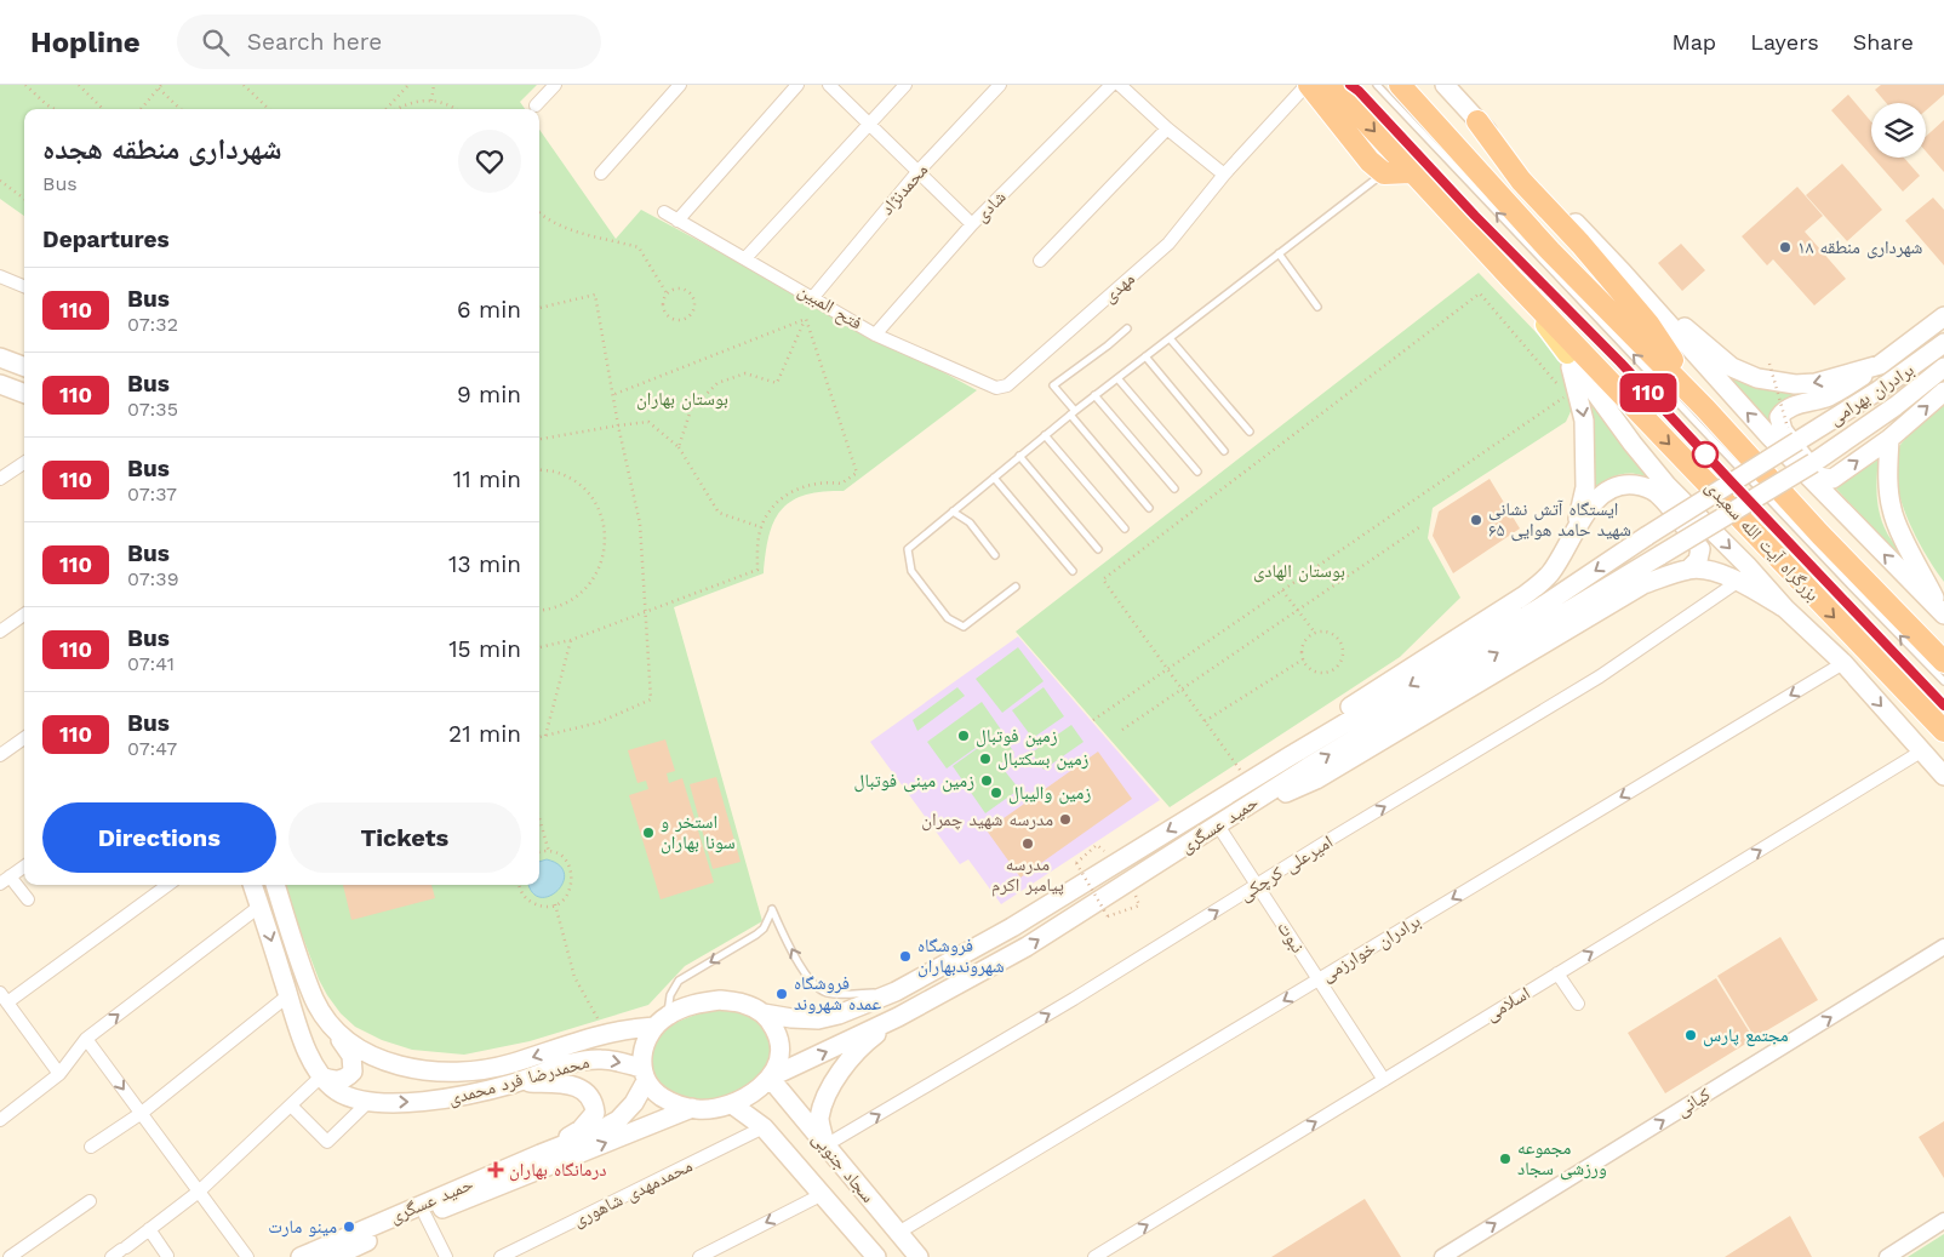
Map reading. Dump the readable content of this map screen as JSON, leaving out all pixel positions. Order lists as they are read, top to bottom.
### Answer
{
  "streets": {
    "highway": ["بزرگراه آیت الله سعیدی"],
    "main road": [
      "برادران بهرامی",
      "حمید عسگری",
      "محمدرضا فرد محمدی",
      "سجاد جنوبی"
    ],
    "street": [
      "محمدنژاد",
      "شادی",
      "مهدی",
      "فتح المبین",
      "امیرعلی کرچکی",
      "نبوت",
      "برادران خوارزمی",
      "اسلامی",
      "کیانی",
      "محمدمهدی شاهوری"
    ]
  },
  "crossings": [
    ["محمدنژاد", "فتح المبین"],
    ["شادی", "فتح المبین"],
    ["مهدی", "فتح المبین"],
    ["برادران بهرامی", "حمید عسگری"],
    ["حمید عسگری", "نبوت"],
    ["حمید عسگری", "محمدرضا فرد محمدی"],
    ["حمید عسگری", "سجاد جنوبی"],
    ["امیرعلی کرچکی", "نبوت"],
    ["امیرعلی کرچکی", "سجاد جنوبی"],
    ["نبوت", "برادران خوارزمی"],
    ["نبوت", "اسلامی"],
    ["برادران خوارزمی", "سجاد جنوبی"],
    ["محمدرضا فرد محمدی", "سجاد جنوبی"],
    ["سجاد جنوبی", "محمدمهدی شاهوری"]
  ],
  "one_way": [
    "امیرعلی کرچکی",
    "برادران خوارزمی",
    "اسلامی",
    "کیانی"
  ],
  "parks": ["بوستان بهاران", "بوستان الهادی"],
  "places": {
    "other": [
      "شهرداری منطقه ۱۸",
      "ایستگاه آتش نشانی ۶۵ شهید حامد هوایی",
      "زمین فوتبال",
      "زمین بسکتبال",
      "زمین مینی فوتبال",
      "زمین والیبال",
      "مدرسه شهید چمران",
      "استخر و سونا بهاران",
      "مدرسه پیامبر اکرم",
      "فروشگاه شهروندبهاران",
      "فروشگاه عمده شهروند",
      "مجتمع پارس",
      "مجموعه ورزشی سجاد",
      "مینو مارت"
    ],
    "health": ["درمانگاه بهاران"]
  },
  "lines": ["bus line 110"],
  "page": {
    "header": "Hopline",
    "search": "Search here",
    "nav": ["Map", "Layers", "Share"],
    "on_map": "110",
    "heading": [
      ["شهرداری منطقه هجده", "Bus"],
      "Departures"
    ],
    "list": [
      {
        "mark": "110",
        "name": "Bus",
        "note": "07:32",
        "value": "6 min"
      },
      {
        "mark": "110",
        "name": "Bus",
        "note": "07:35",
        "value": "9 min"
      },
      {
        "mark": "110",
        "name": "Bus",
        "note": "07:37",
        "value": "11 min"
      },
      {
        "mark": "110",
        "name": "Bus",
        "note": "07:39",
        "value": "13 min"
      },
      {
        "mark": "110",
        "name": "Bus",
        "note": "07:41",
        "value": "15 min"
      },
      {
        "mark": "110",
        "name": "Bus",
        "note": "07:47",
        "value": "21 min"
      }
    ],
    "buttons": ["Directions", "Tickets"]
  }
}
